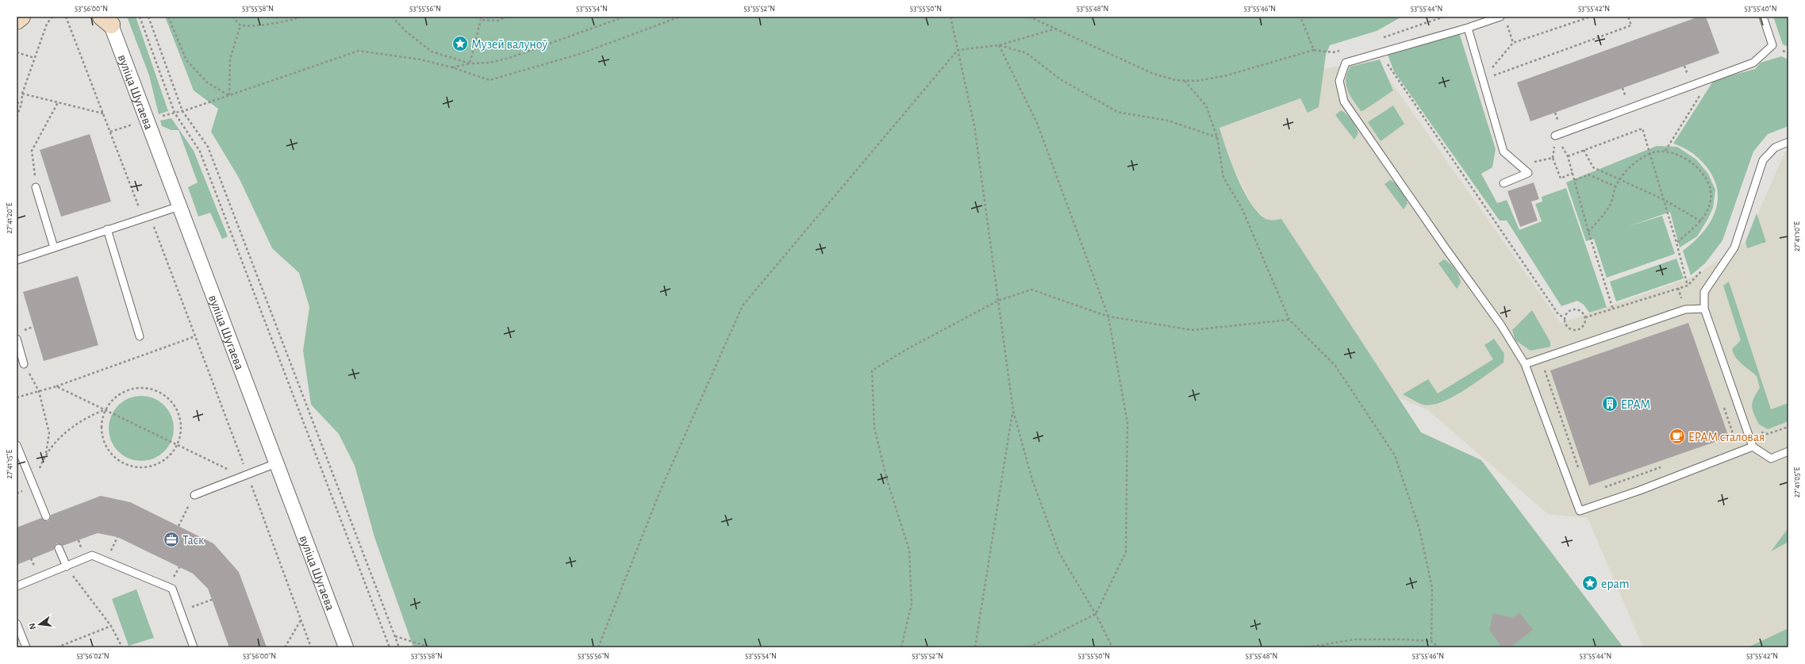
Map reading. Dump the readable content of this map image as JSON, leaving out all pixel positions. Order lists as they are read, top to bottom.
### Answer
{
  "streets": {
    "street": ["вуліца Шугаева"]
  },
  "places": {
    "place": ["Музей валуноў", "epam"],
    "building": ["EPAM"],
    "cafe": ["EPAM сталовая"],
    "office": ["Таск"]
  },
  "north": "left",
  "coordinates": [
    "53°56'00\"N",
    "53°55'58\"N",
    "53°55'56\"N",
    "53°55'54\"N",
    "53°55'52\"N",
    "53°55'50\"N",
    "53°55'48\"N",
    "53°55'46\"N",
    "53°55'44\"N",
    "53°55'42\"N",
    "53°55'40\"N",
    "27°41'20\"E",
    "27°41'10\"E",
    "27°41'15\"E",
    "27°41'05\"E",
    "53°56'02\"N"
  ]
}
